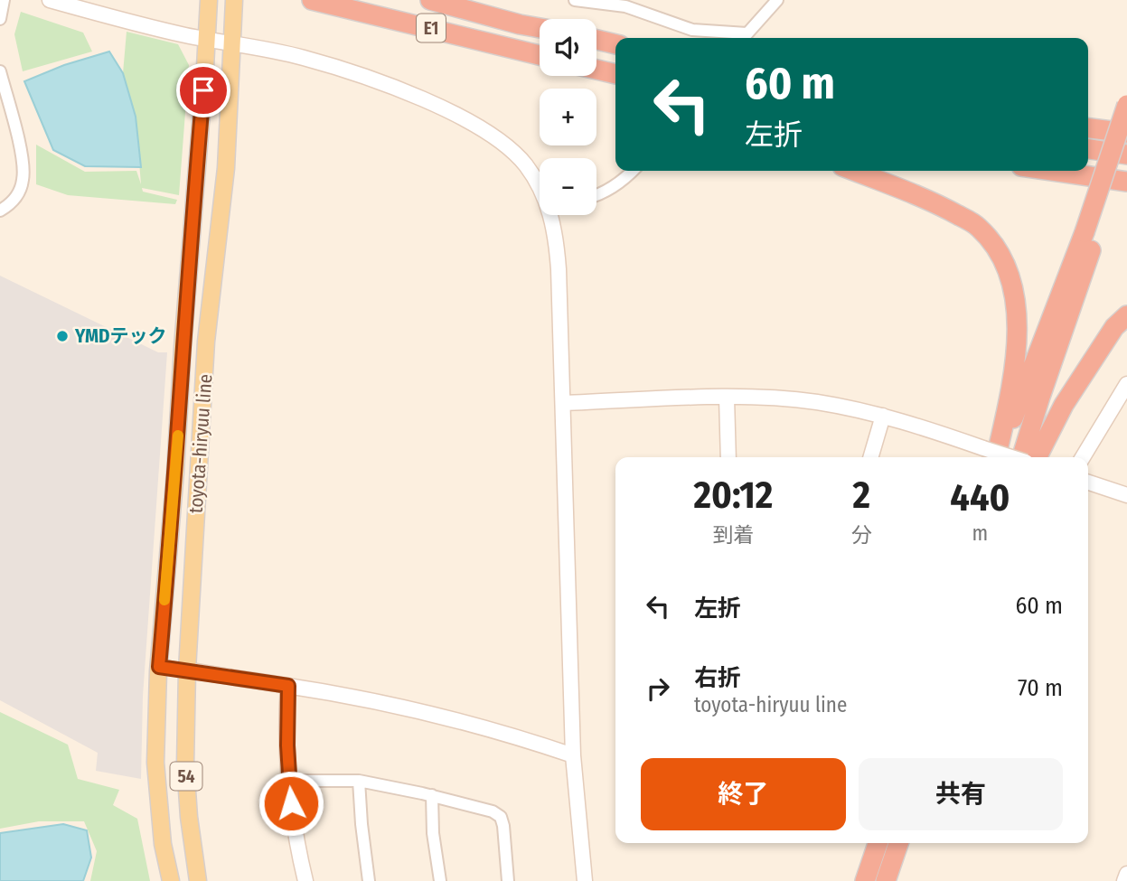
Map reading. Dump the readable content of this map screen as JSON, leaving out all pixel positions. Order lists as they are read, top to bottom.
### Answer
{
  "streets": {
    "highway": ["E1"],
    "main road": ["toyota-hiryuu line", "54"]
  },
  "places": ["YMDテック"],
  "page": {
    "map_buttons": ["+", "−"],
    "turn": ["60 m", "左折"],
    "eta": [
      "20:12",
      "到着",
      "2",
      "分",
      "440",
      "m"
    ],
    "list": [
      {
        "name": "左折",
        "value": "60 m"
      },
      {
        "name": "右折",
        "note": "toyota-hiryuu line",
        "value": "70 m"
      }
    ],
    "buttons": ["終了", "共有"]
  }
}
